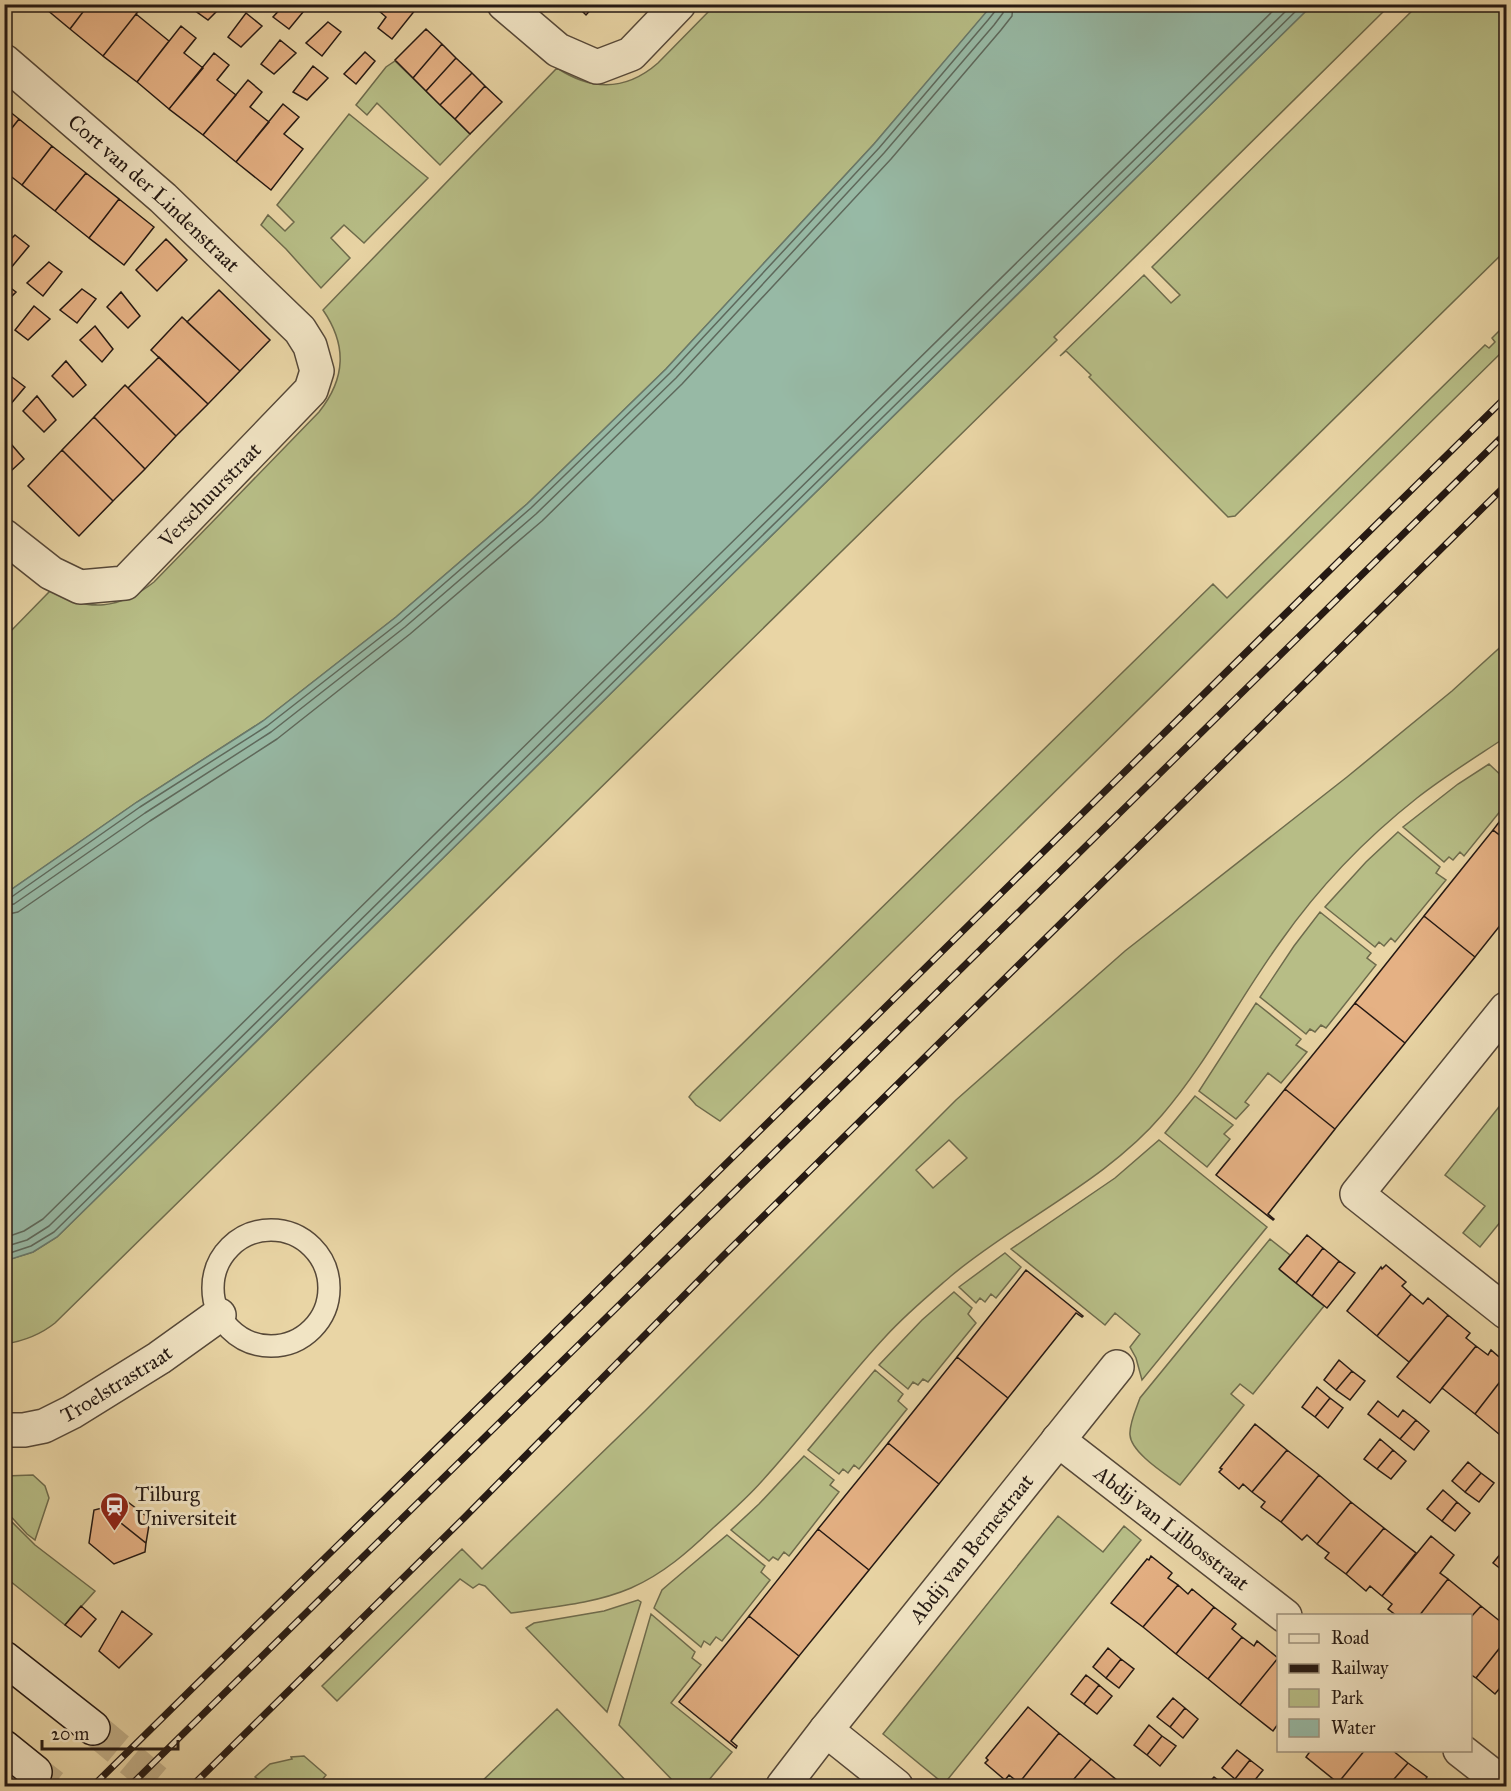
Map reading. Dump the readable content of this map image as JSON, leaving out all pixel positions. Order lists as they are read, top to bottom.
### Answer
{
  "streets": {
    "street": [
      "Cort van der Lindenstraat",
      "Verschuurstraat",
      "Troelstrastraat",
      "Abdij van Lilbosstraat",
      "Abdij van Bernestraat"
    ]
  },
  "crossings": [
    ["Cort van der Lindenstraat", "Verschuurstraat"],
    ["Abdij van Lilbosstraat", "Abdij van Bernestraat"]
  ],
  "places": {
    "station": ["Tilburg Universiteit"]
  },
  "legend": [
    "Road",
    "Railway",
    "Park",
    "Water"
  ],
  "scale_bar": "20 m"
}
